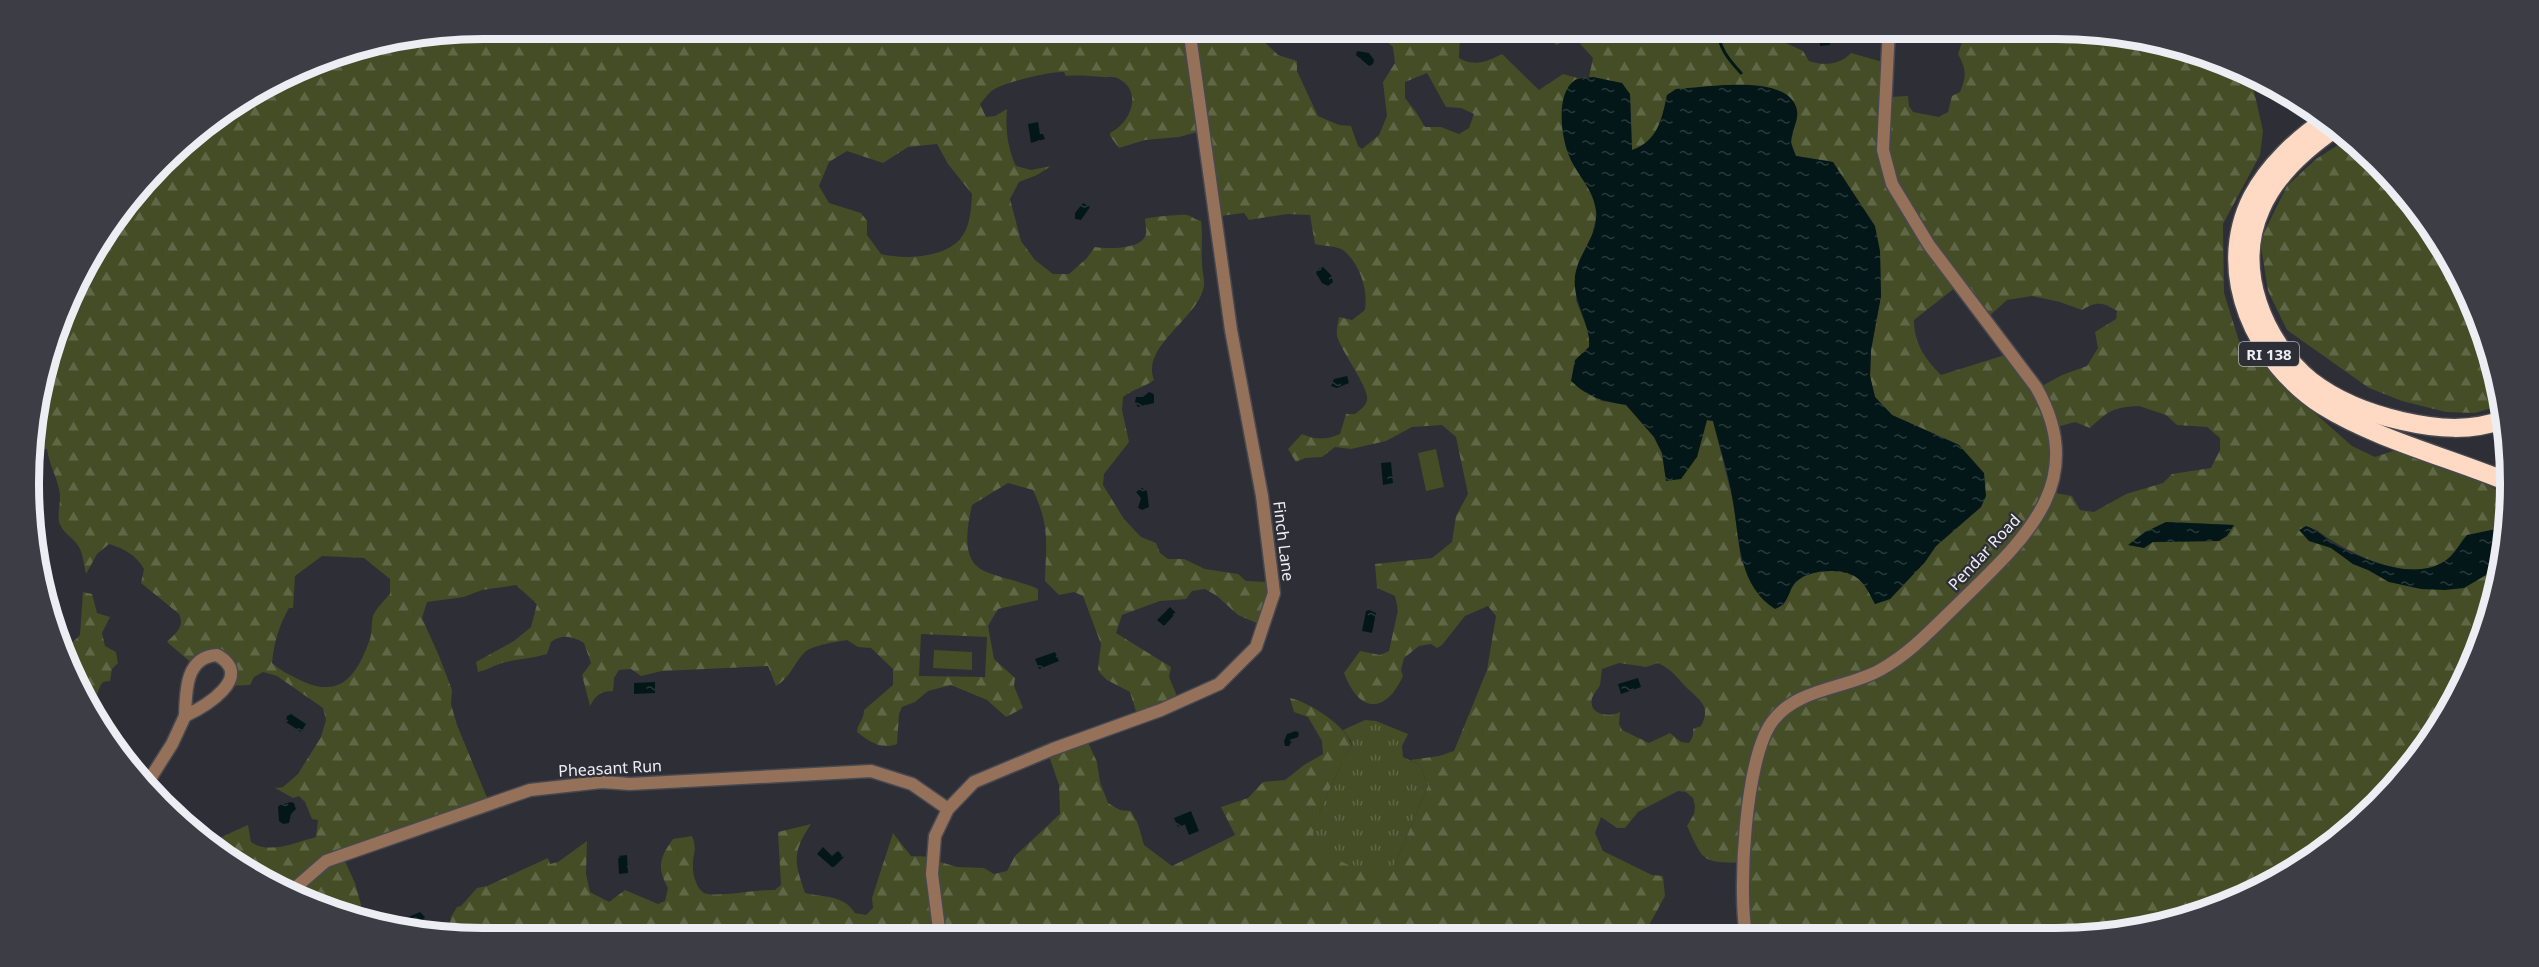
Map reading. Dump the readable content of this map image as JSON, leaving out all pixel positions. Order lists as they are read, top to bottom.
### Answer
{
  "streets": {
    "highway": ["RI 138"],
    "street": ["Finch Lane", "Pendar Road", "Pheasant Run"]
  },
  "crossings": [
    ["Finch Lane", "Pheasant Run"]
  ]
}
